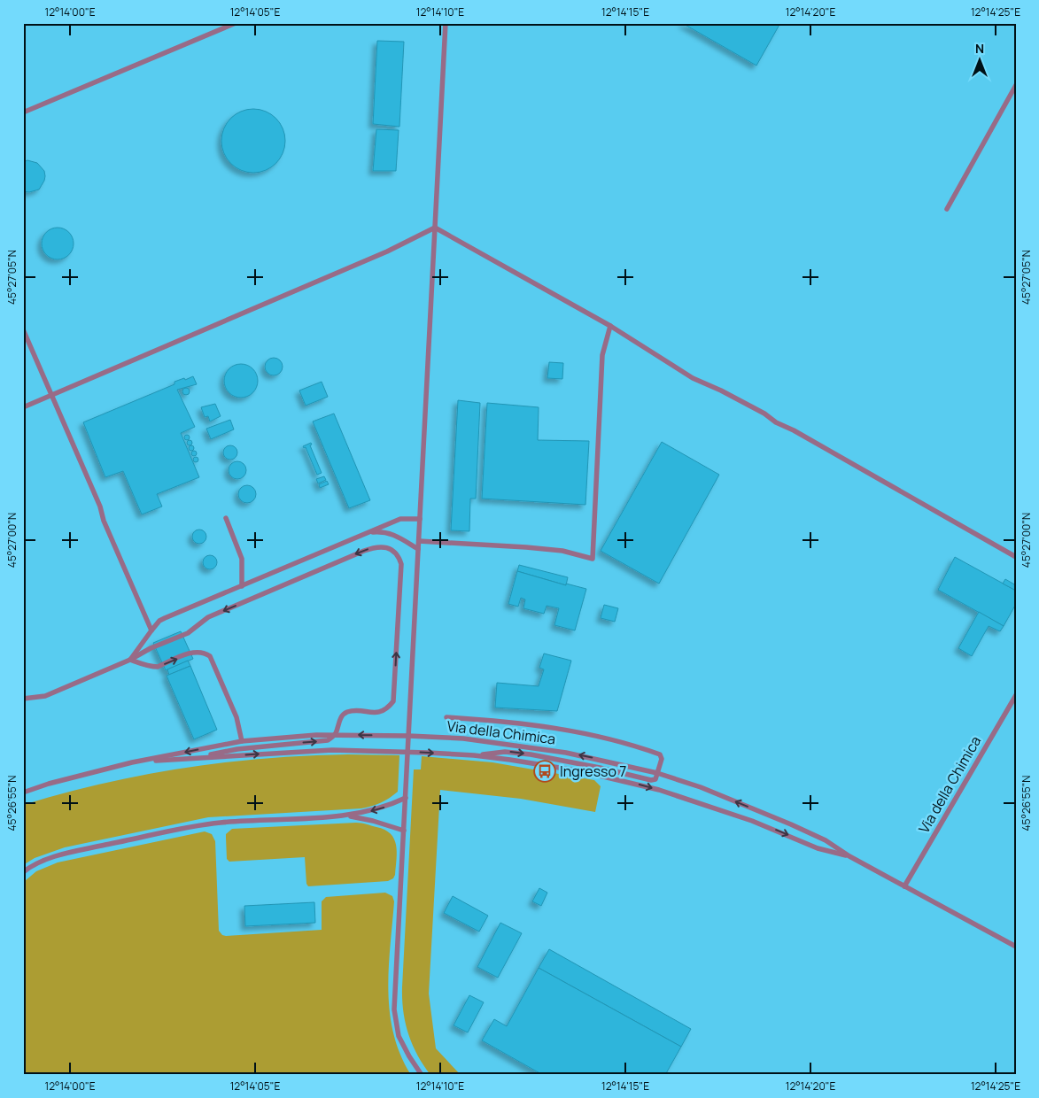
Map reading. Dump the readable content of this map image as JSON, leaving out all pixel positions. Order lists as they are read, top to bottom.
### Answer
{
  "streets": {
    "lane": ["Via della Chimica"]
  },
  "places": {
    "bus stop": ["Ingresso 7"]
  },
  "north": "top",
  "coordinates": [
    "12°14'00\"E",
    "12°14'05\"E",
    "12°14'10\"E",
    "12°14'15\"E",
    "12°14'20\"E",
    "12°14'25\"E",
    "45°27'05\"N",
    "45°27'00\"N",
    "45°26'55\"N"
  ]
}
